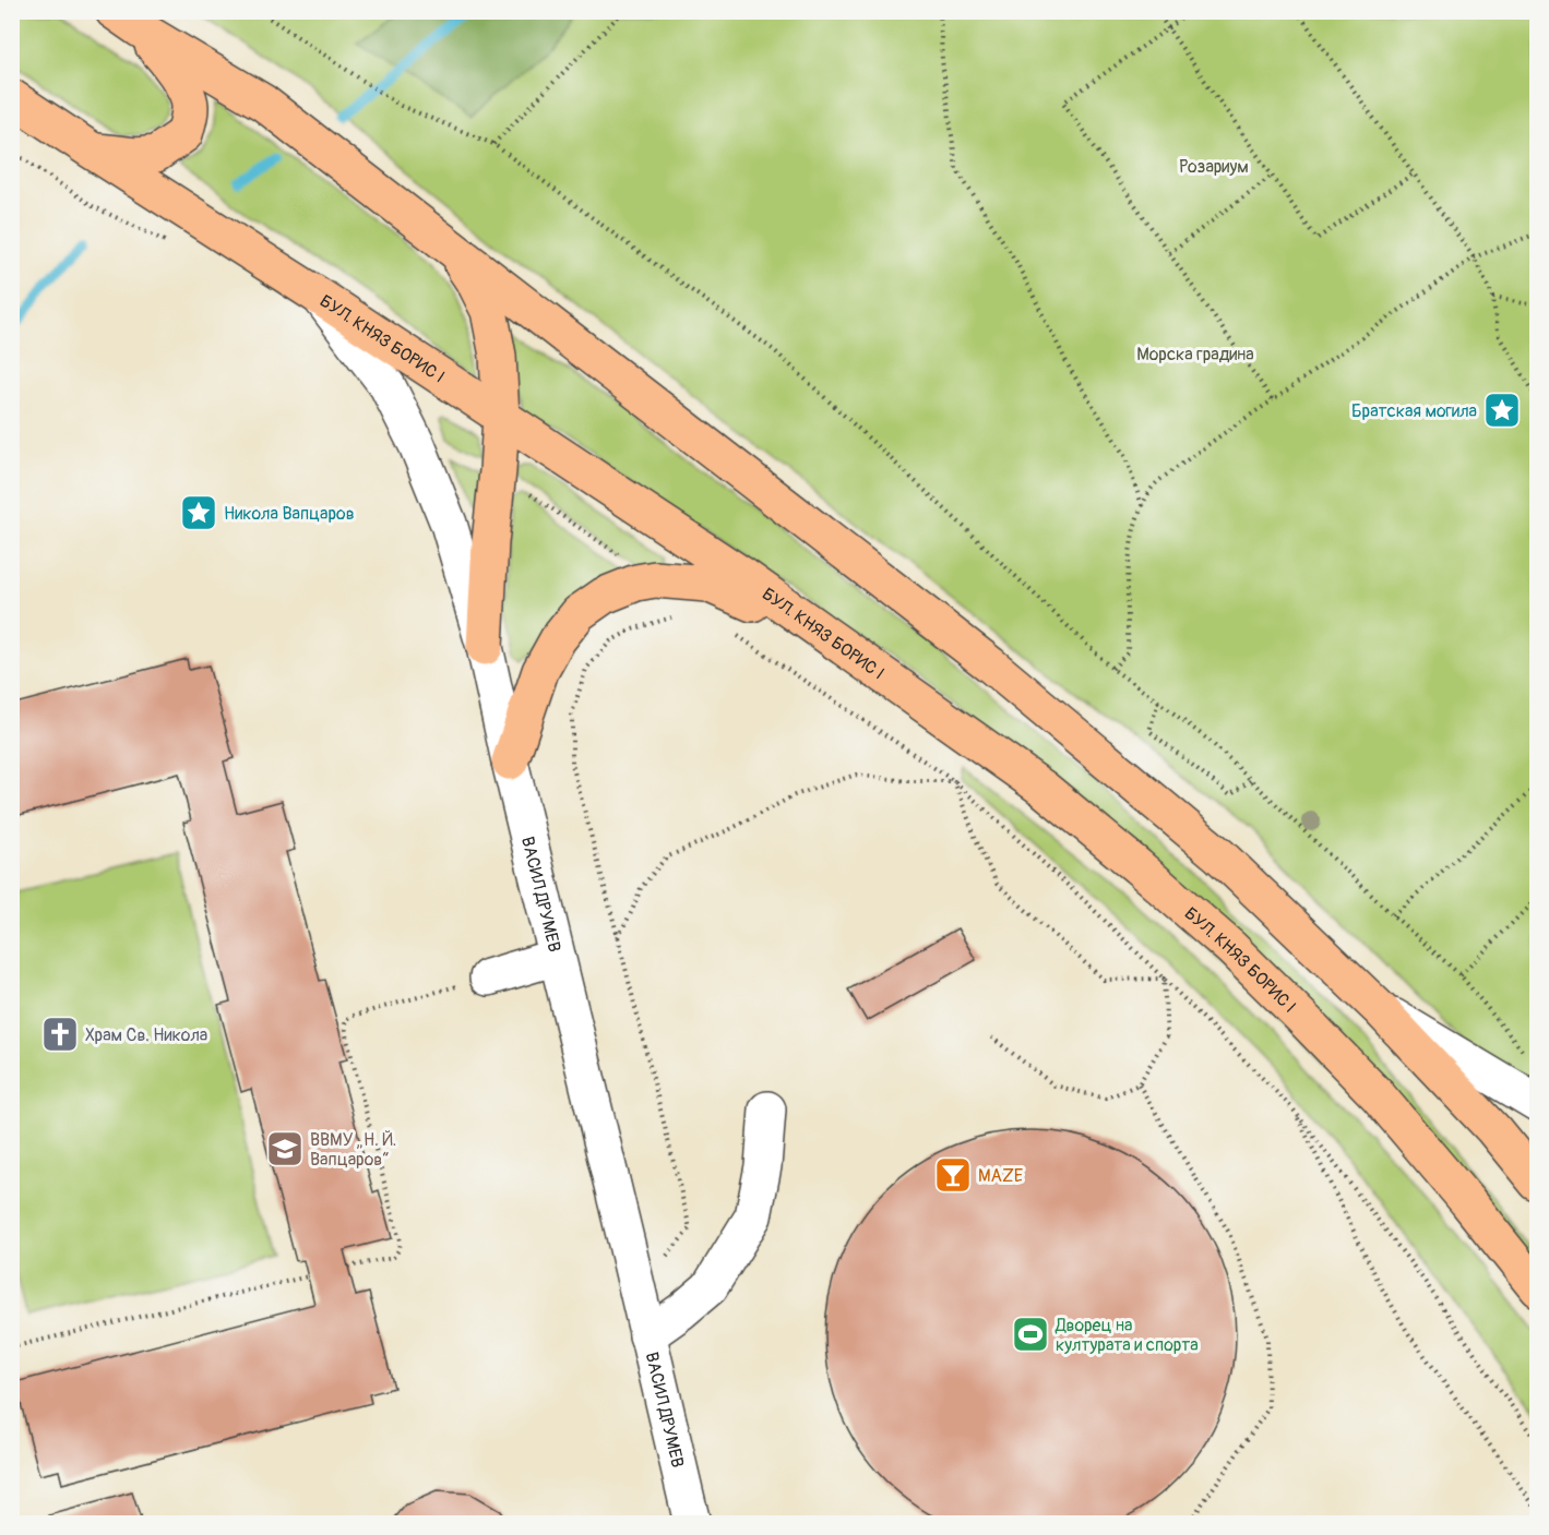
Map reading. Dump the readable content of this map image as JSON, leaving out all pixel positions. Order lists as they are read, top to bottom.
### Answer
{
  "streets": {
    "main road": ["БУЛ. КНЯЗ БОРИС I"],
    "street": ["ВАСИЛ ДРУМЕВ"]
  },
  "crossings": [
    ["БУЛ. КНЯЗ БОРИС I", "ВАСИЛ ДРУМЕВ"]
  ],
  "parks": ["Розариум", "Морска градина"],
  "places": {
    "place": ["Братская могила", "Никола Вапцаров"],
    "church": ["Храм Св. Никола"],
    "school or university": ["ВВМУ „Н. Й. Вапцаров“"],
    "bar": ["MAZE"],
    "sports": ["Дворец на културата и спорта"]
  }
}
